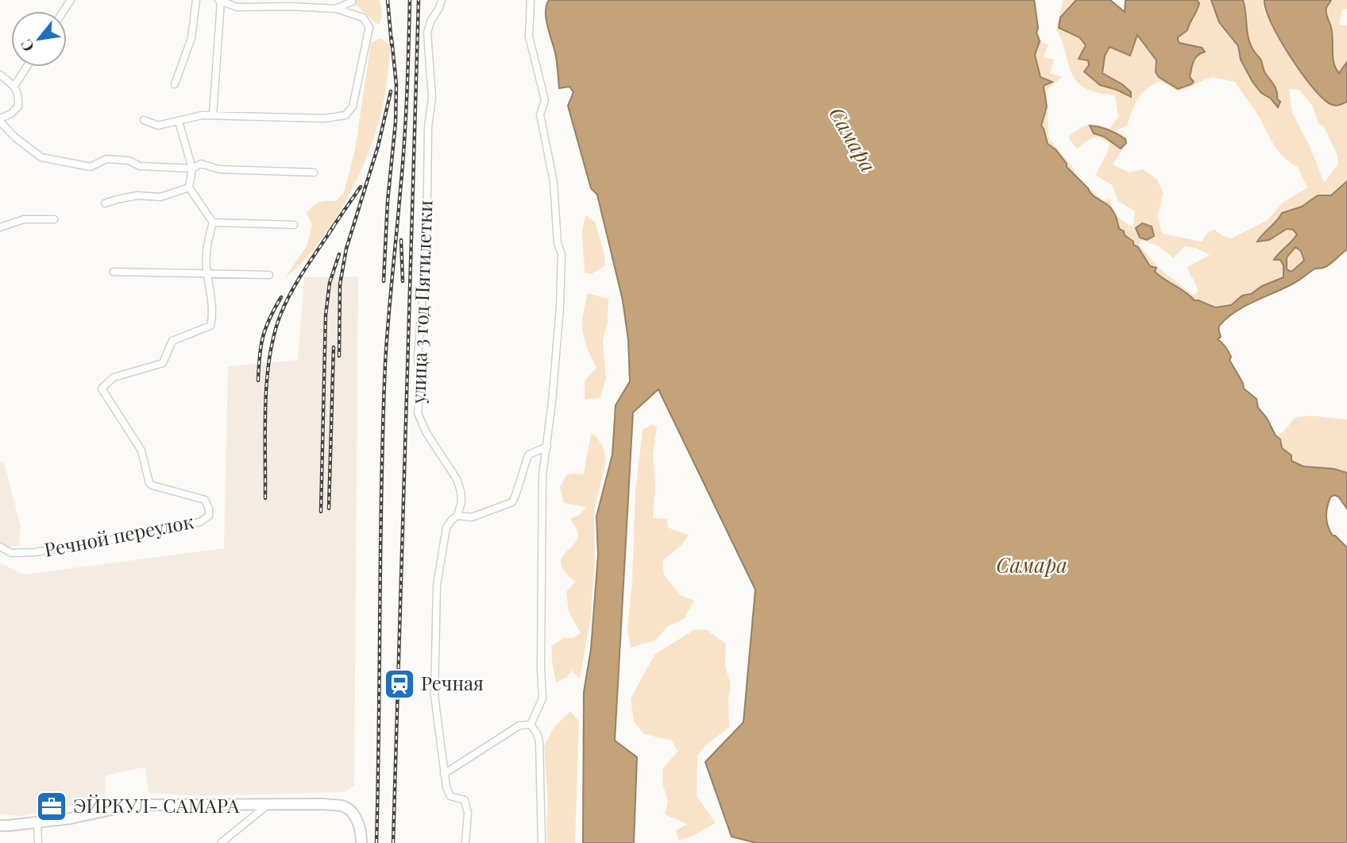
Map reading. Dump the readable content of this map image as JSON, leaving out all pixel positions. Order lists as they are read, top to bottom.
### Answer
{
  "streets": {
    "street": ["улица 3 год Пятилетки", "Речной переулок"]
  },
  "water": ["Самара"],
  "places": {
    "station": ["Речная"],
    "office": ["ЭЙРКУЛ- САМАРА"]
  },
  "north": "bottom left"
}
